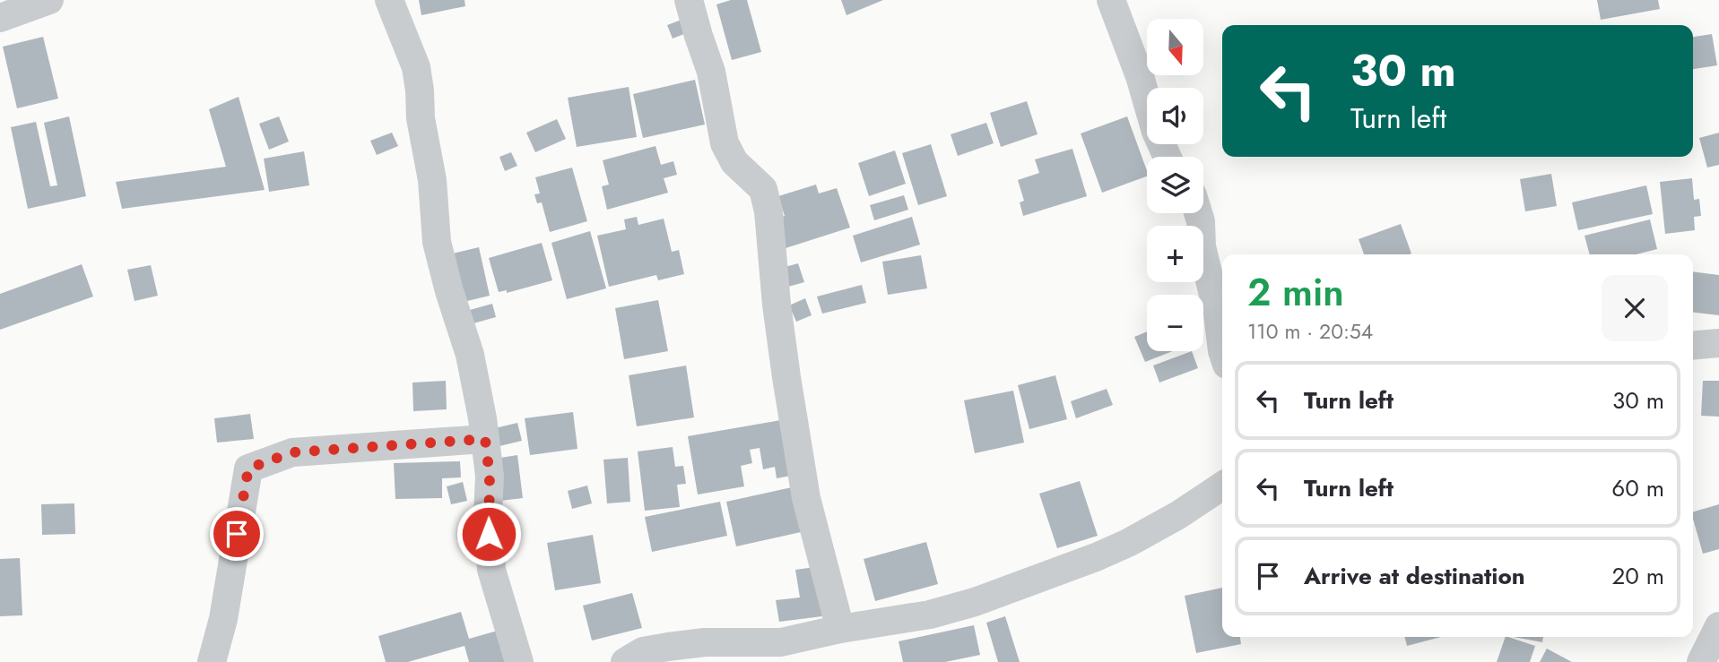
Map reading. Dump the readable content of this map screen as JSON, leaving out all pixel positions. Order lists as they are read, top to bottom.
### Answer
{
  "north": "bottom",
  "page": {
    "map_buttons": ["+", "−"],
    "turn": ["30 m", "Turn left"],
    "heading": ["2 min", "110 m · 20:54"],
    "list": [
      {
        "name": "Turn left",
        "value": "30 m"
      },
      {
        "name": "Turn left",
        "value": "60 m"
      },
      {
        "name": "Arrive at destination",
        "value": "20 m"
      }
    ]
  }
}
